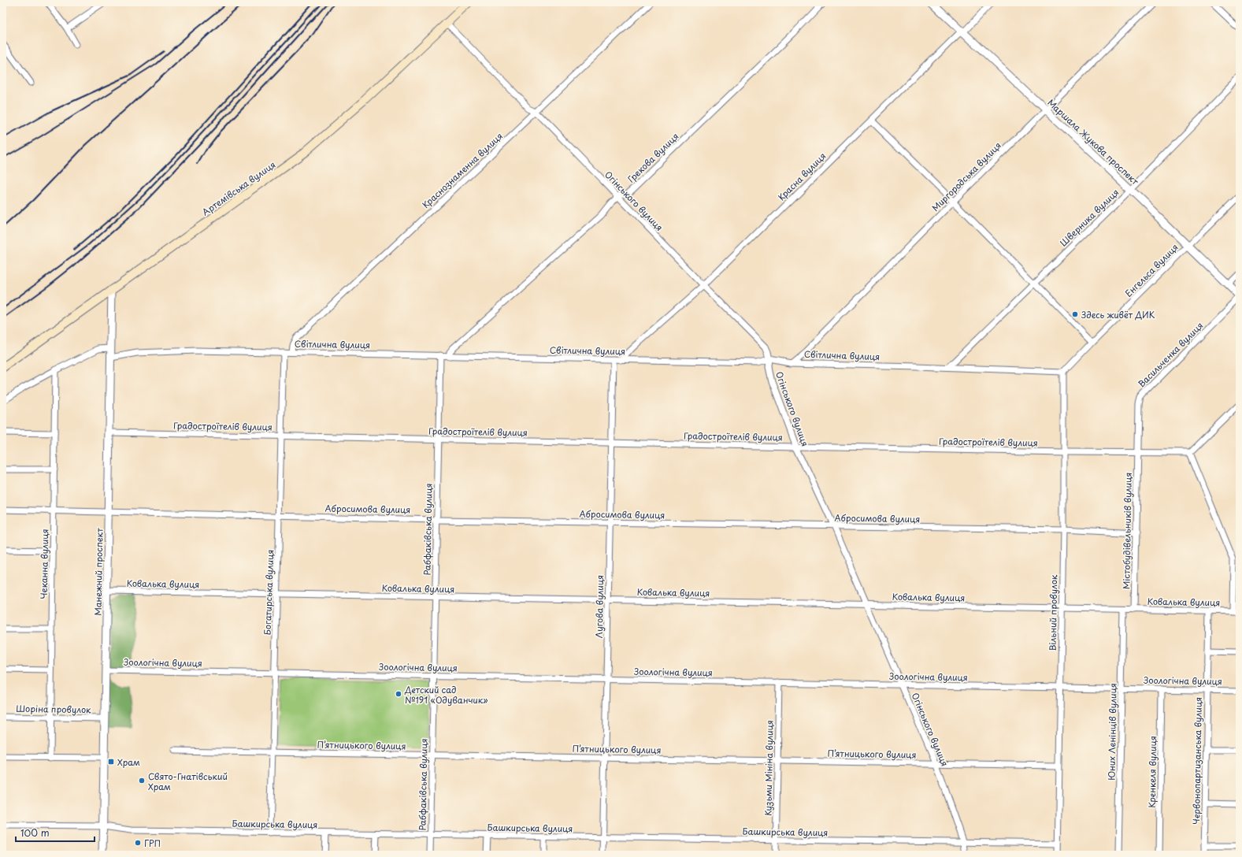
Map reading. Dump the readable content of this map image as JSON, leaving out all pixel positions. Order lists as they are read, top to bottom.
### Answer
{
  "streets": {
    "main road": ["Артемівська вулиця"],
    "street": [
      "Маршала Жукова проспект",
      "Грекова вулиця",
      "Краснознаменна вулиця",
      "Красна вулиця",
      "Миргородська вулиця",
      "Огінського вулиця",
      "Шверника вулиця",
      "Енгельса вулиця",
      "Світлична вулиця",
      "Васильченка вулиця",
      "Градостроїтелiв вулиця",
      "Абросимова вулиця",
      "Рабфаківська вулиця",
      "Містобудівельників вулиця",
      "Чеканна вулиця",
      "Манежний проспект",
      "Ковалька вулиця",
      "Богатирська вулиця",
      "Лугова вулиця",
      "Вільний провулок",
      "Зоологічна вулиця",
      "Шоріна провулок",
      "Юних Ленінців вулиця",
      "П’ятницького вулиця",
      "Червонопартизанська вулиця",
      "Кузьми Мініна вулиця",
      "Кренкеля вулиця",
      "Башкирська вулиця"
    ]
  },
  "crossings": [
    ["Маршала Жукова проспект", "Красна вулиця"],
    ["Маршала Жукова проспект", "Миргородська вулиця"],
    ["Маршала Жукова проспект", "Шверника вулиця"],
    ["Маршала Жукова проспект", "Енгельса вулиця"],
    ["Маршала Жукова проспект", "Васильченка вулиця"],
    ["Грекова вулиця", "Огінського вулиця"],
    ["Грекова вулиця", "Світлична вулиця"],
    ["Краснознаменна вулиця", "Огінського вулиця"],
    ["Краснознаменна вулиця", "Світлична вулиця"],
    ["Красна вулиця", "Огінського вулиця"],
    ["Красна вулиця", "Світлична вулиця"],
    ["Миргородська вулиця", "Світлична вулиця"],
    ["Артемівська вулиця", "Огінського вулиця"],
    ["Артемівська вулиця", "Манежний проспект"],
    ["Огінського вулиця", "Світлична вулиця"],
    ["Огінського вулиця", "Градостроїтелiв вулиця"],
    ["Огінського вулиця", "Абросимова вулиця"],
    ["Огінського вулиця", "Ковалька вулиця"],
    ["Огінського вулиця", "Зоологічна вулиця"],
    ["Огінського вулиця", "П’ятницького вулиця"],
    ["Огінського вулиця", "Башкирська вулиця"],
    ["Шверника вулиця", "Світлична вулиця"],
    ["Енгельса вулиця", "Світлична вулиця"],
    ["Енгельса вулиця", "Вільний провулок"],
    ["Світлична вулиця", "Рабфаківська вулиця"],
    ["Світлична вулиця", "Манежний проспект"],
    ["Світлична вулиця", "Богатирська вулиця"],
    ["Світлична вулиця", "Лугова вулиця"],
    ["Світлична вулиця", "Вільний провулок"],
    ["Васильченка вулиця", "Градостроїтелiв вулиця"],
    ["Васильченка вулиця", "Містобудівельників вулиця"],
    ["Градостроїтелiв вулиця", "Рабфаківська вулиця"],
    ["Градостроїтелiв вулиця", "Містобудівельників вулиця"],
    ["Градостроїтелiв вулиця", "Манежний проспект"],
    ["Градостроїтелiв вулиця", "Богатирська вулиця"],
    ["Градостроїтелiв вулиця", "Лугова вулиця"],
    ["Градостроїтелiв вулиця", "Вільний провулок"],
    ["Абросимова вулиця", "Рабфаківська вулиця"],
    ["Абросимова вулиця", "Містобудівельників вулиця"],
    ["Абросимова вулиця", "Чеканна вулиця"],
    ["Абросимова вулиця", "Манежний проспект"],
    ["Абросимова вулиця", "Богатирська вулиця"],
    ["Абросимова вулиця", "Лугова вулиця"],
    ["Абросимова вулиця", "Вільний провулок"],
    ["Рабфаківська вулиця", "Ковалька вулиця"],
    ["Рабфаківська вулиця", "Зоологічна вулиця"],
    ["Рабфаківська вулиця", "П’ятницького вулиця"],
    ["Рабфаківська вулиця", "Башкирська вулиця"],
    ["Містобудівельників вулиця", "Ковалька вулиця"],
    ["Чеканна вулиця", "Шоріна провулок"],
    ["Манежний проспект", "Ковалька вулиця"],
    ["Манежний проспект", "Зоологічна вулиця"],
    ["Манежний проспект", "Шоріна провулок"],
    ["Манежний проспект", "Башкирська вулиця"],
    ["Ковалька вулиця", "Богатирська вулиця"],
    ["Ковалька вулиця", "Лугова вулиця"],
    ["Ковалька вулиця", "Вільний провулок"],
    ["Ковалька вулиця", "Юних Ленінців вулиця"],
    ["Ковалька вулиця", "Червонопартизанська вулиця"],
    ["Богатирська вулиця", "Зоологічна вулиця"],
    ["Богатирська вулиця", "П’ятницького вулиця"],
    ["Богатирська вулиця", "Башкирська вулиця"],
    ["Лугова вулиця", "Зоологічна вулиця"],
    ["Лугова вулиця", "П’ятницького вулиця"],
    ["Лугова вулиця", "Башкирська вулиця"],
    ["Вільний провулок", "Зоологічна вулиця"],
    ["Вільний провулок", "П’ятницького вулиця"],
    ["Вільний провулок", "Башкирська вулиця"],
    ["Зоологічна вулиця", "Юних Ленінців вулиця"],
    ["Зоологічна вулиця", "Червонопартизанська вулиця"],
    ["Зоологічна вулиця", "Кузьми Мініна вулиця"],
    ["Зоологічна вулиця", "Кренкеля вулиця"],
    ["П’ятницького вулиця", "Кузьми Мініна вулиця"],
    ["Кузьми Мініна вулиця", "Башкирська вулиця"]
  ],
  "places": {
    "other": [
      "Здесь живёт ДИК",
      "Детский сад №191 «Одуванчик»",
      "Свято-Гнатівський Храм",
      "ГРП"
    ],
    "transit": ["Храм"]
  },
  "scale_bar": "100 m"
}
